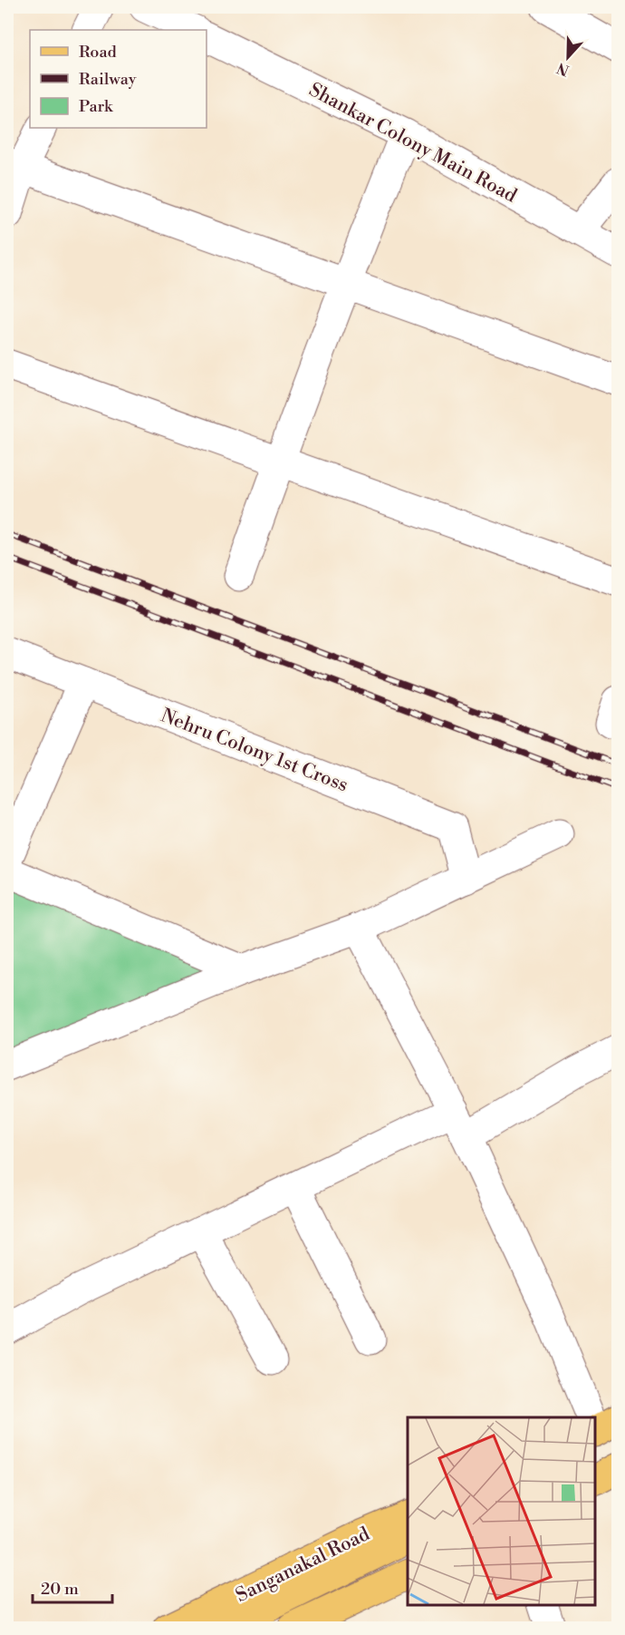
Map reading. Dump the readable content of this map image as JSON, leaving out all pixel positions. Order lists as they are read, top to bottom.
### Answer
{
  "streets": {
    "main road": ["Sanganakal Road"],
    "street": ["Shankar Colony Main Road", "Nehru Colony 1st Cross"]
  },
  "legend": ["Road", "Railway", "Park"],
  "scale_bar": "20 m",
  "north": "bottom"
}
